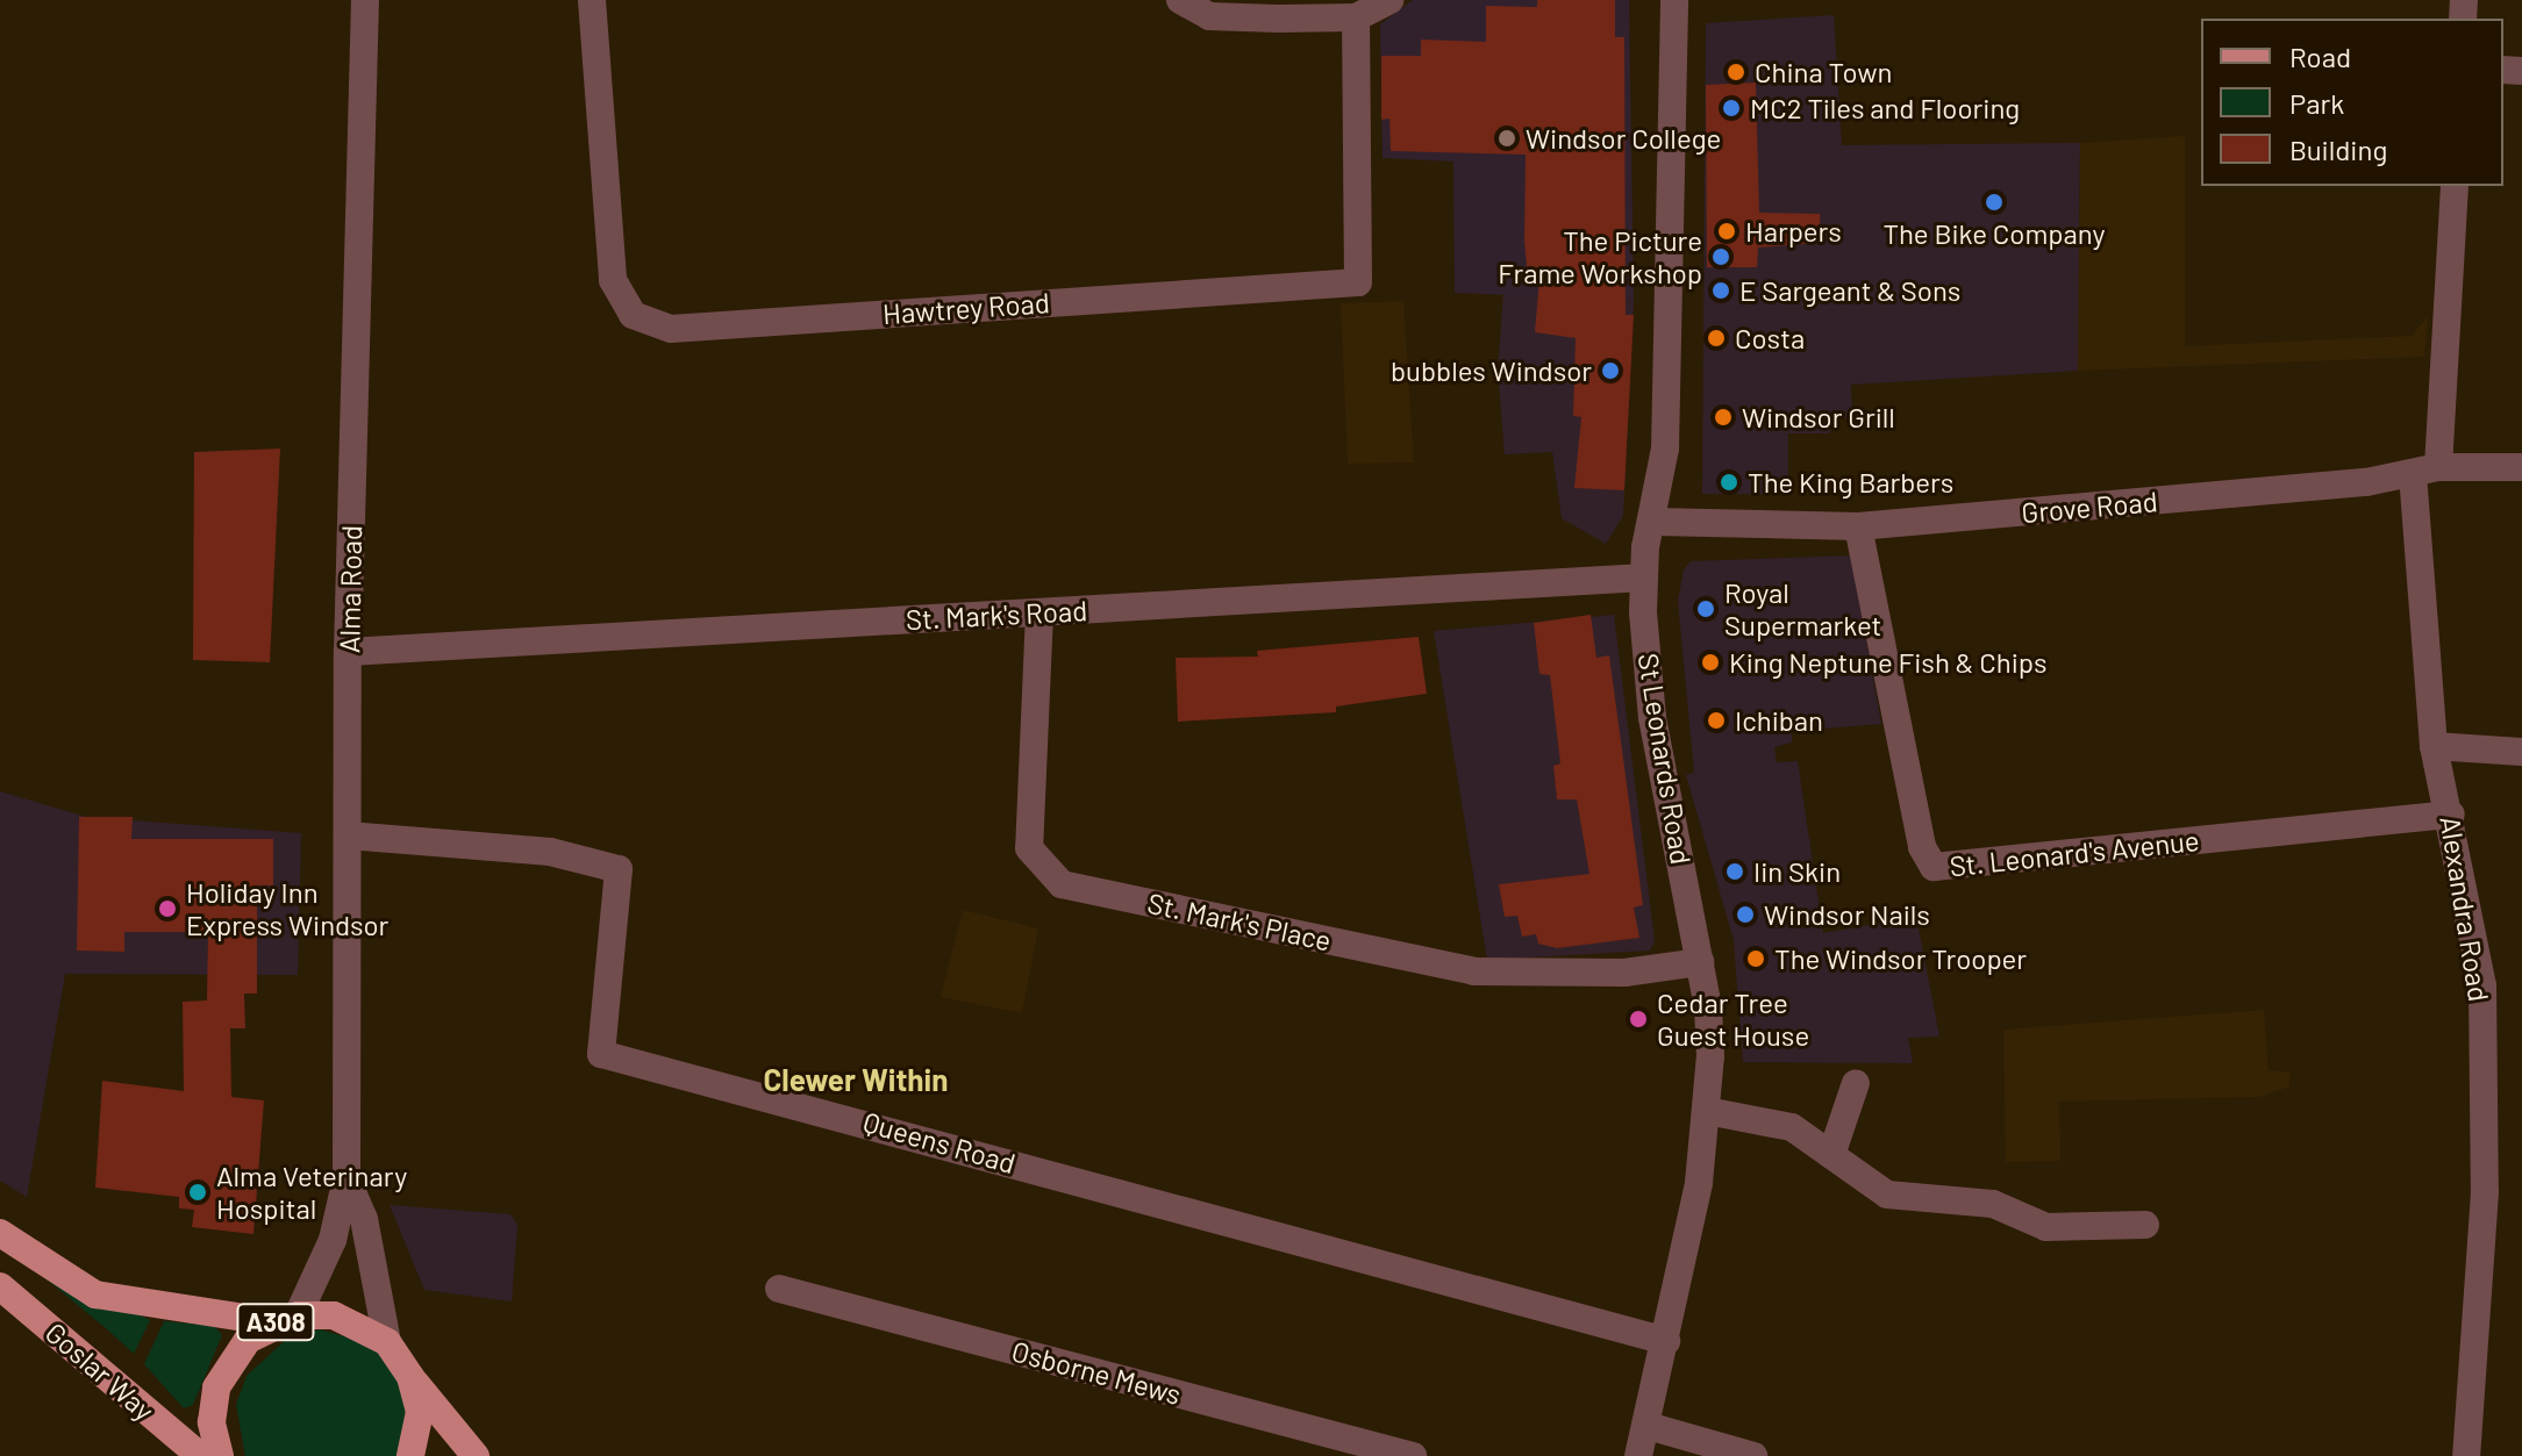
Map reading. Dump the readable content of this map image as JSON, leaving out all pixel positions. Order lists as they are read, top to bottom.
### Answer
{
  "streets": {
    "main road": ["A308", "Goslar Way"],
    "street": [
      "Hawtrey Road",
      "Grove Road",
      "Alma Road",
      "St. Mark's Road",
      "St Leonards Road",
      "St. Leonard's Avenue",
      "Alexandra Road",
      "St. Mark's Place",
      "Queens Road",
      "Osborne Mews"
    ]
  },
  "crossings": [
    ["Grove Road", "St Leonards Road"],
    ["Grove Road", "St. Leonard's Avenue"],
    ["Grove Road", "Alexandra Road"],
    ["Alma Road", "St. Mark's Road"],
    ["Alma Road", "Queens Road"],
    ["Alma Road", "A308"],
    ["Alma Road", "Goslar Way"],
    ["St. Mark's Road", "St Leonards Road"],
    ["St. Mark's Road", "St. Mark's Place"],
    ["St Leonards Road", "St. Mark's Place"],
    ["St Leonards Road", "Queens Road"],
    ["St. Leonard's Avenue", "Alexandra Road"],
    ["A308", "Goslar Way"]
  ],
  "districts": ["Clewer Within"],
  "places": [
    "China Town",
    "MC2 Tiles and Flooring",
    "Windsor College",
    "The Bike Company",
    "Harpers",
    "The Picture Frame Workshop",
    "E Sargeant & Sons",
    "Costa",
    "bubbles Windsor",
    "Windsor Grill",
    "The King Barbers",
    "Royal Supermarket",
    "King Neptune Fish & Chips",
    "Ichiban",
    "Iin Skin",
    "Holiday Inn Express Windsor",
    "Windsor Nails",
    "The Windsor Trooper",
    "Cedar Tree Guest House",
    "Alma Veterinary Hospital"
  ],
  "legend": ["Road", "Park", "Building"]
}
